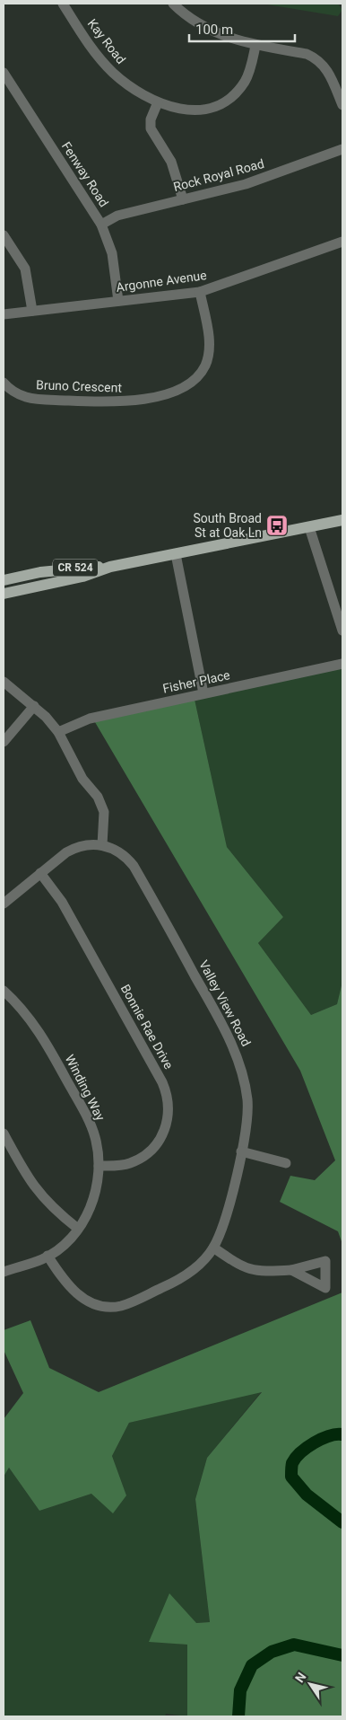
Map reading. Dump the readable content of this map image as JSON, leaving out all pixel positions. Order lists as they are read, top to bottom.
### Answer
{
  "streets": {
    "main road": ["CR 524"],
    "street": [
      "Kay Road",
      "Fenway Road",
      "Rock Royal Road",
      "Argonne Avenue",
      "Bruno Crescent",
      "Fisher Place",
      "Valley View Road",
      "Bonnie Rae Drive",
      "Winding Way"
    ]
  },
  "crossings": [
    ["Fenway Road", "Rock Royal Road"],
    ["Fenway Road", "Argonne Avenue"],
    ["Argonne Avenue", "Bruno Crescent"],
    ["Valley View Road", "Bonnie Rae Drive"],
    ["Valley View Road", "Winding Way"],
    ["Bonnie Rae Drive", "Winding Way"]
  ],
  "places": {
    "bus stop": ["South Broad St at Oak Ln"]
  },
  "scale_bar": "100 m",
  "north": "top left"
}
